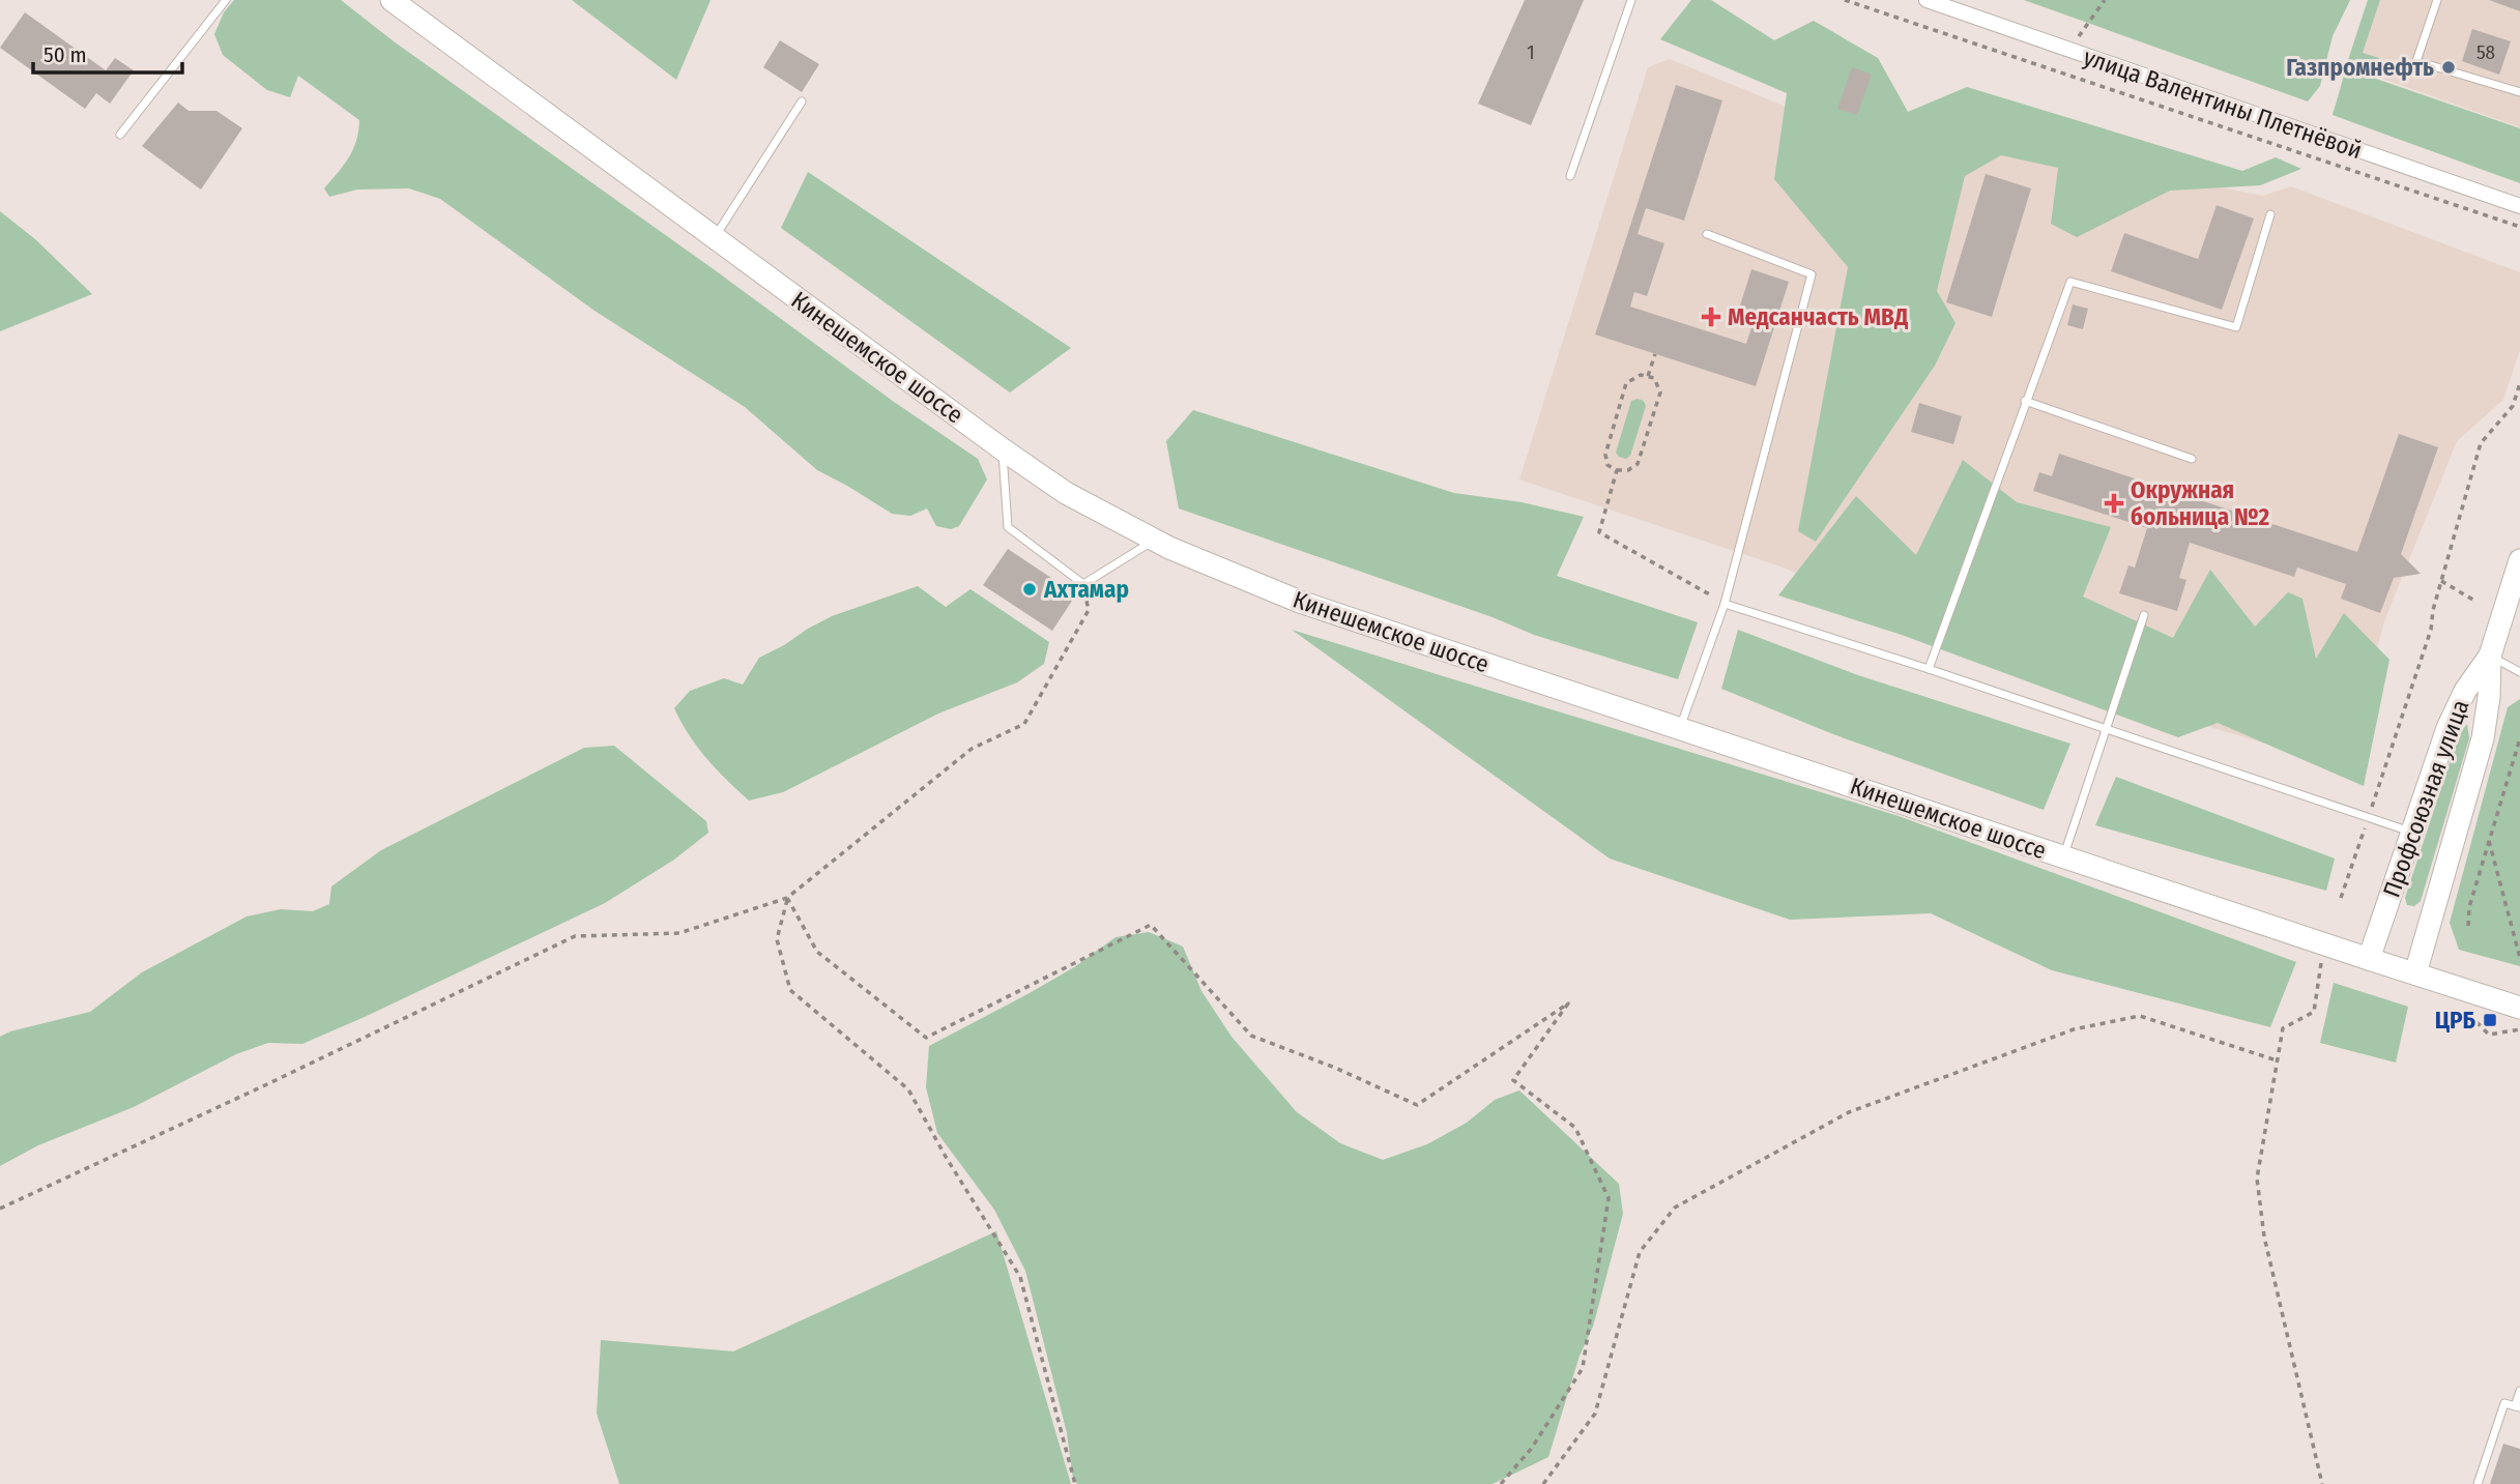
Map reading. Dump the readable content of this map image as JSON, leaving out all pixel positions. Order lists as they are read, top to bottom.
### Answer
{
  "streets": {
    "main road": ["Кинешемское шоссе", "Профсоюзная улица"],
    "street": ["улица Валентины Плетнёвой"]
  },
  "crossings": [
    ["Кинешемское шоссе", "Профсоюзная улица"]
  ],
  "places": {
    "other": ["Газпромнефть", "Ахтамар"],
    "health": ["Медсанчасть МВД", "Окружная больница №2"],
    "transit": ["ЦРБ"]
  },
  "house_numbers": ["1", "58"],
  "scale_bar": "50 m"
}
